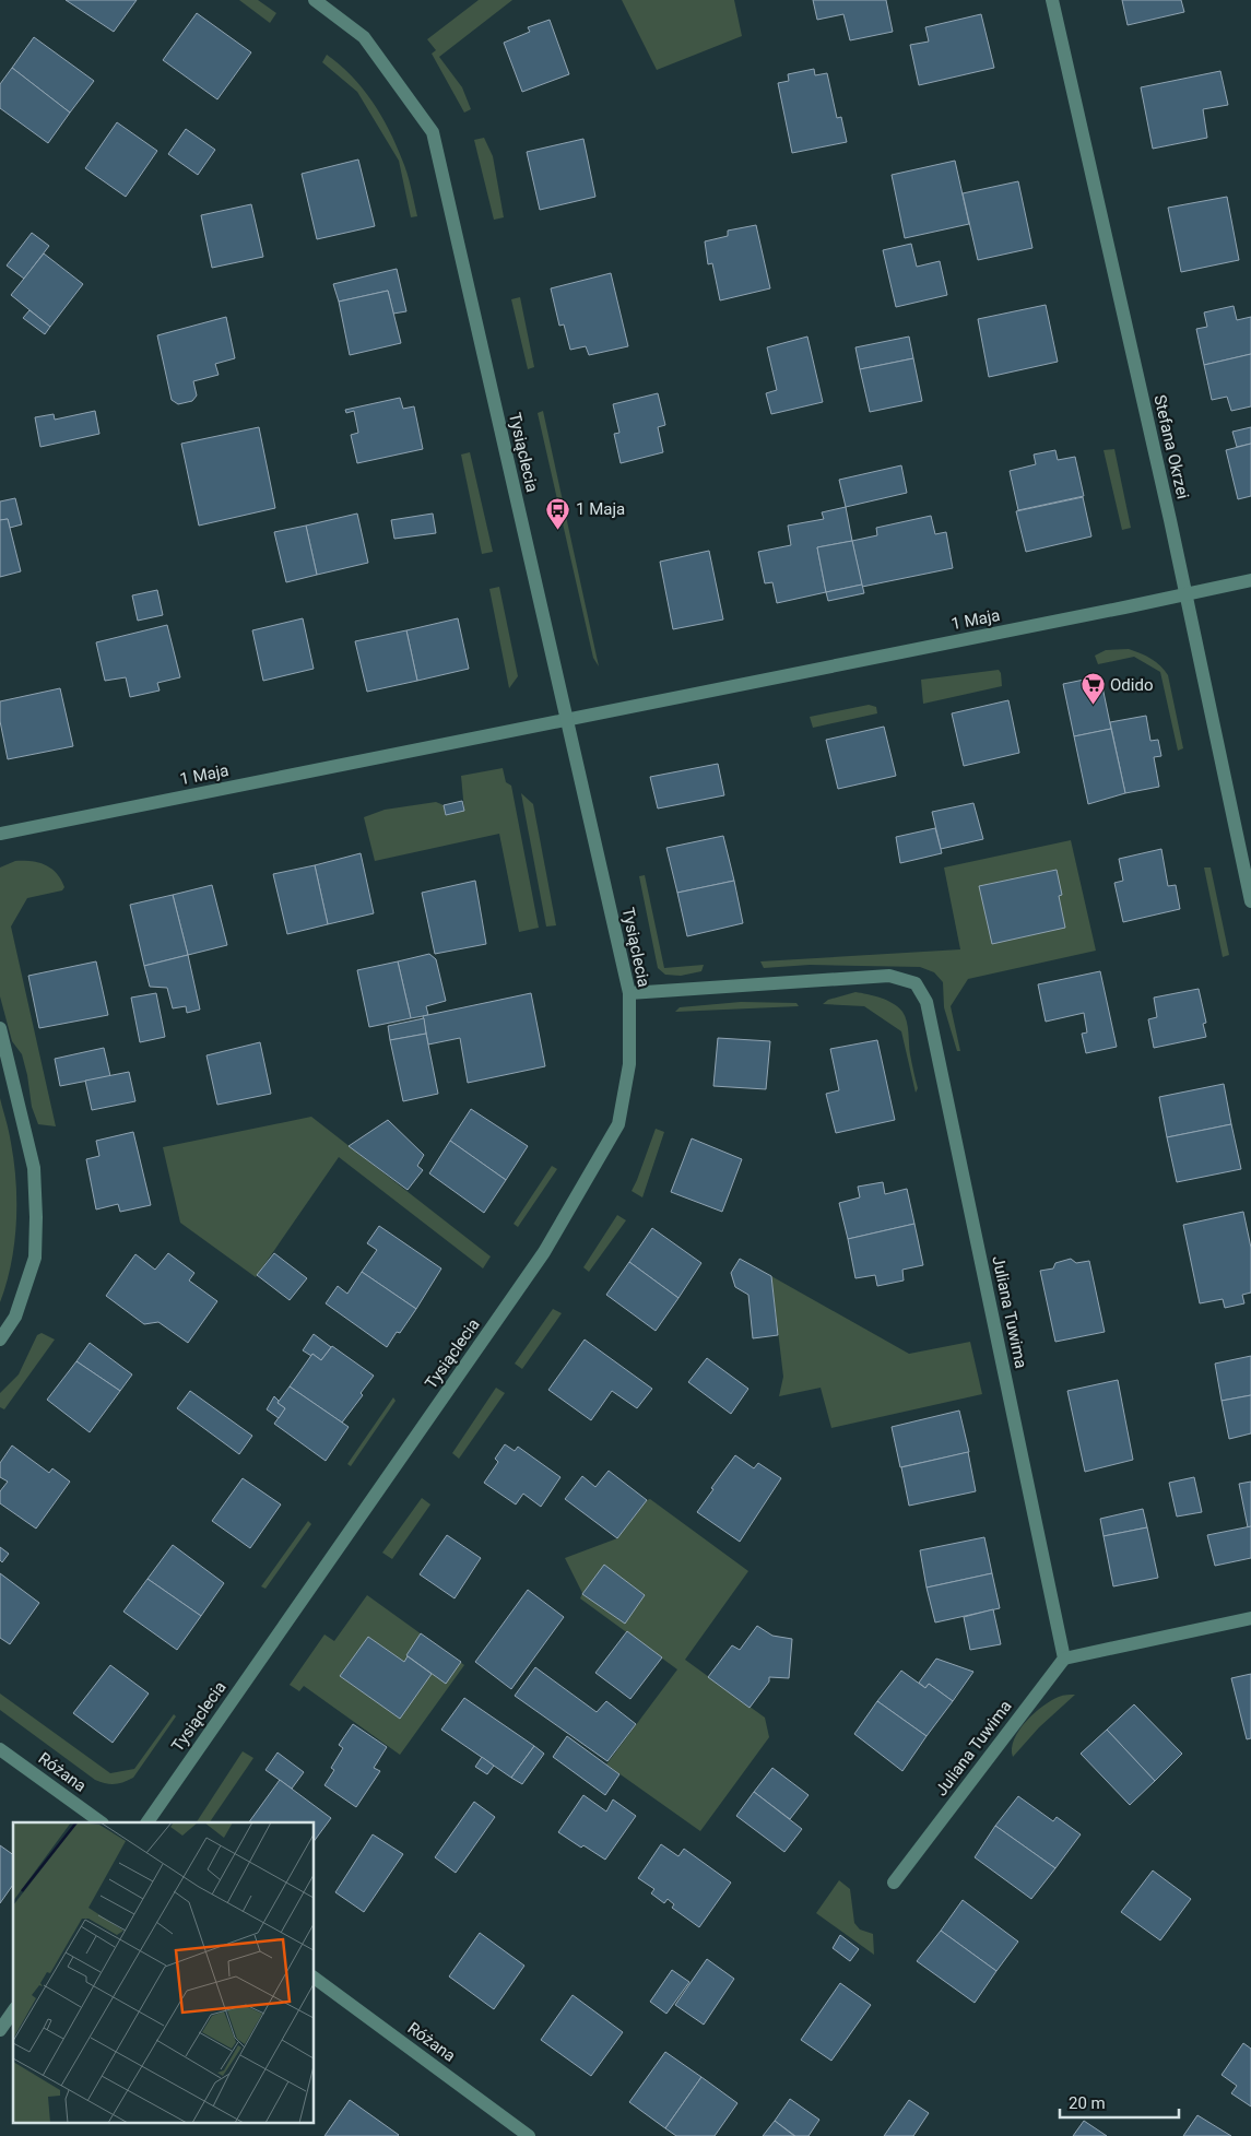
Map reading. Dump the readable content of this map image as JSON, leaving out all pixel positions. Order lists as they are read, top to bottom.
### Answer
{
  "streets": {
    "street": [
      "Stefana Okrzei",
      "Tysiąclecia",
      "1 Maja",
      "Juliana Tuwima",
      "Różana"
    ]
  },
  "crossings": [
    ["Stefana Okrzei", "1 Maja"],
    ["Tysiąclecia", "1 Maja"],
    ["Tysiąclecia", "Juliana Tuwima"]
  ],
  "places": {
    "bus stop": ["1 Maja"],
    "supermarket": ["Odido"]
  },
  "scale_bar": "20 m"
}
